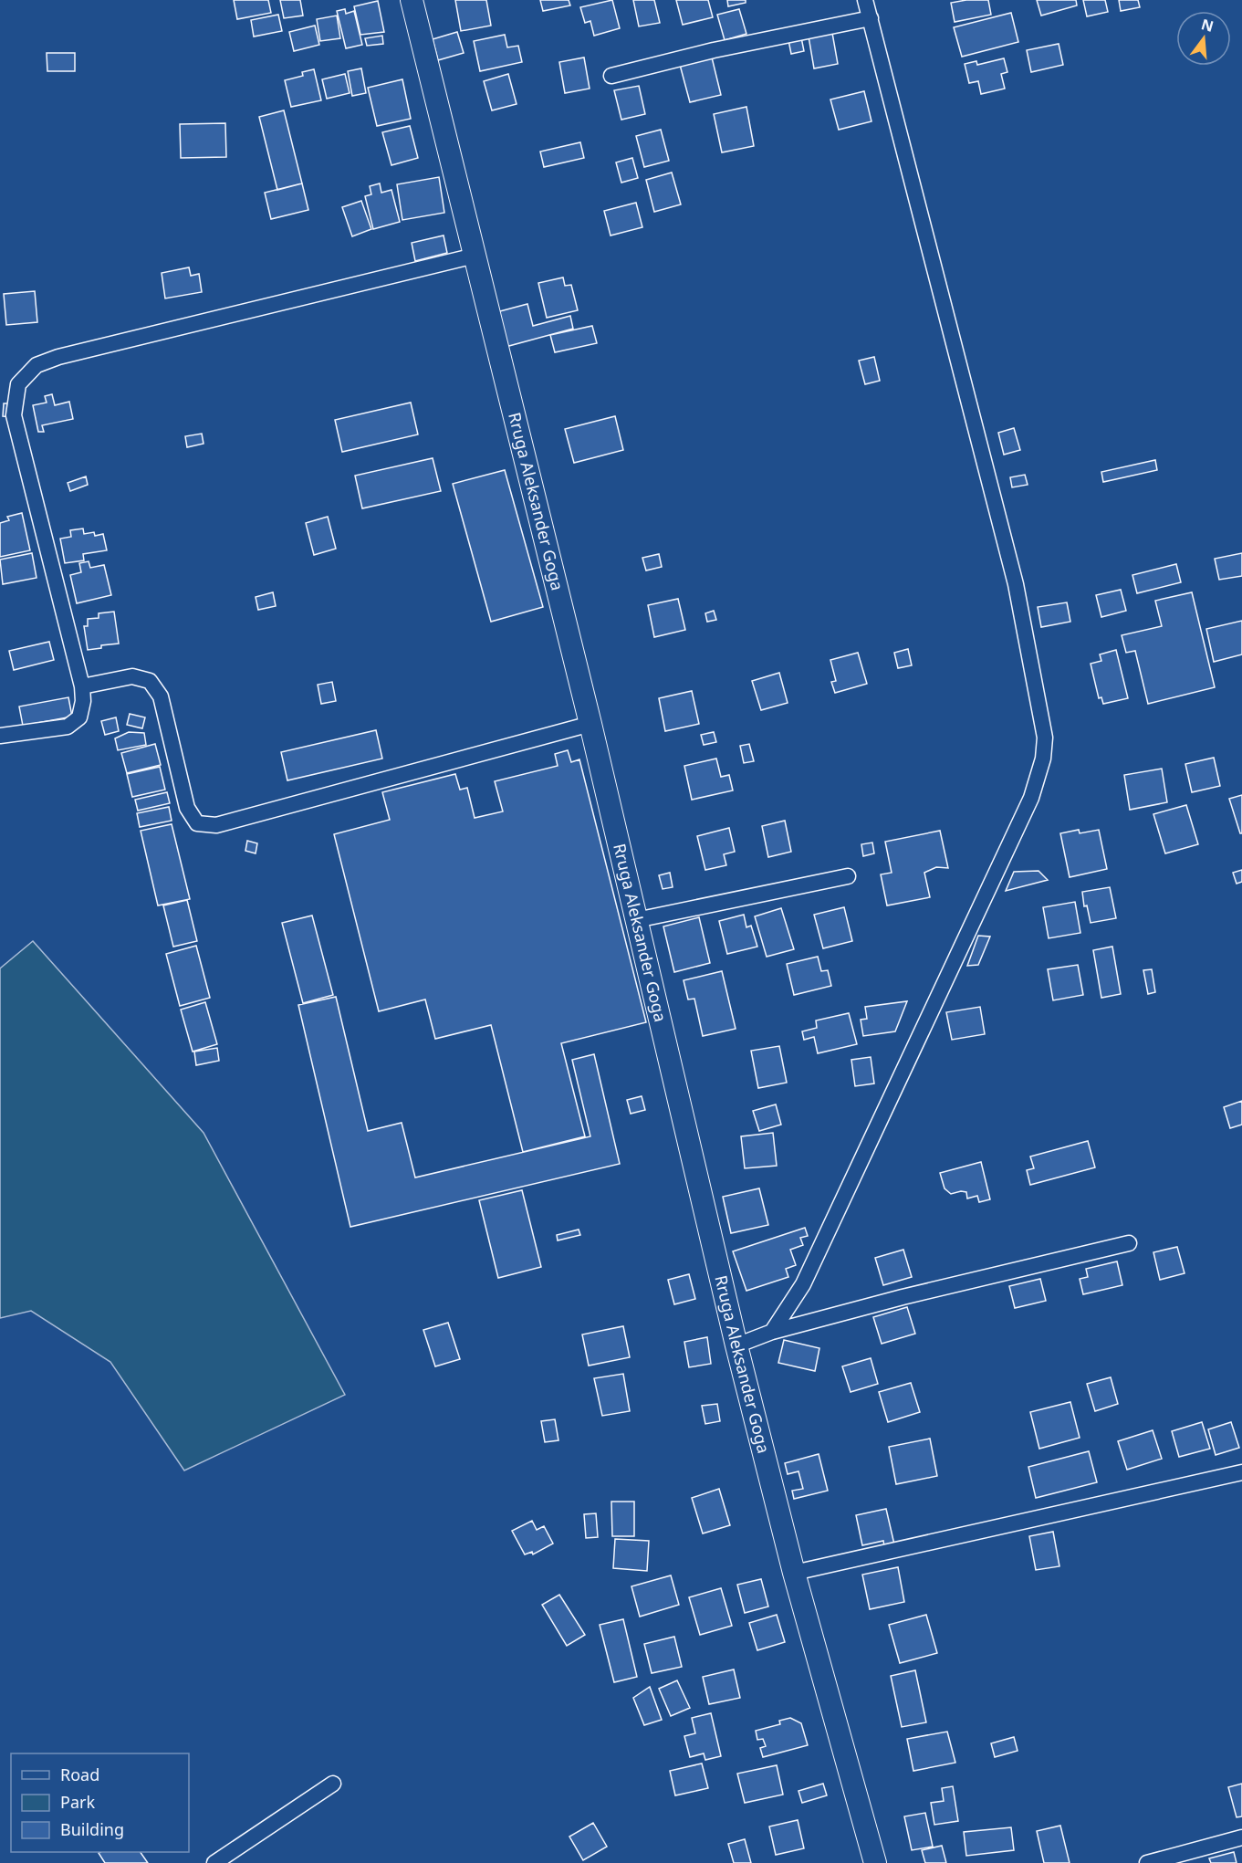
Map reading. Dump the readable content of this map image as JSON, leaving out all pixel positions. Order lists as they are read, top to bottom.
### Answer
{
  "streets": {
    "main road": ["Rruga Aleksander Goga"]
  },
  "legend": ["Road", "Park", "Building"],
  "north": "top"
}
